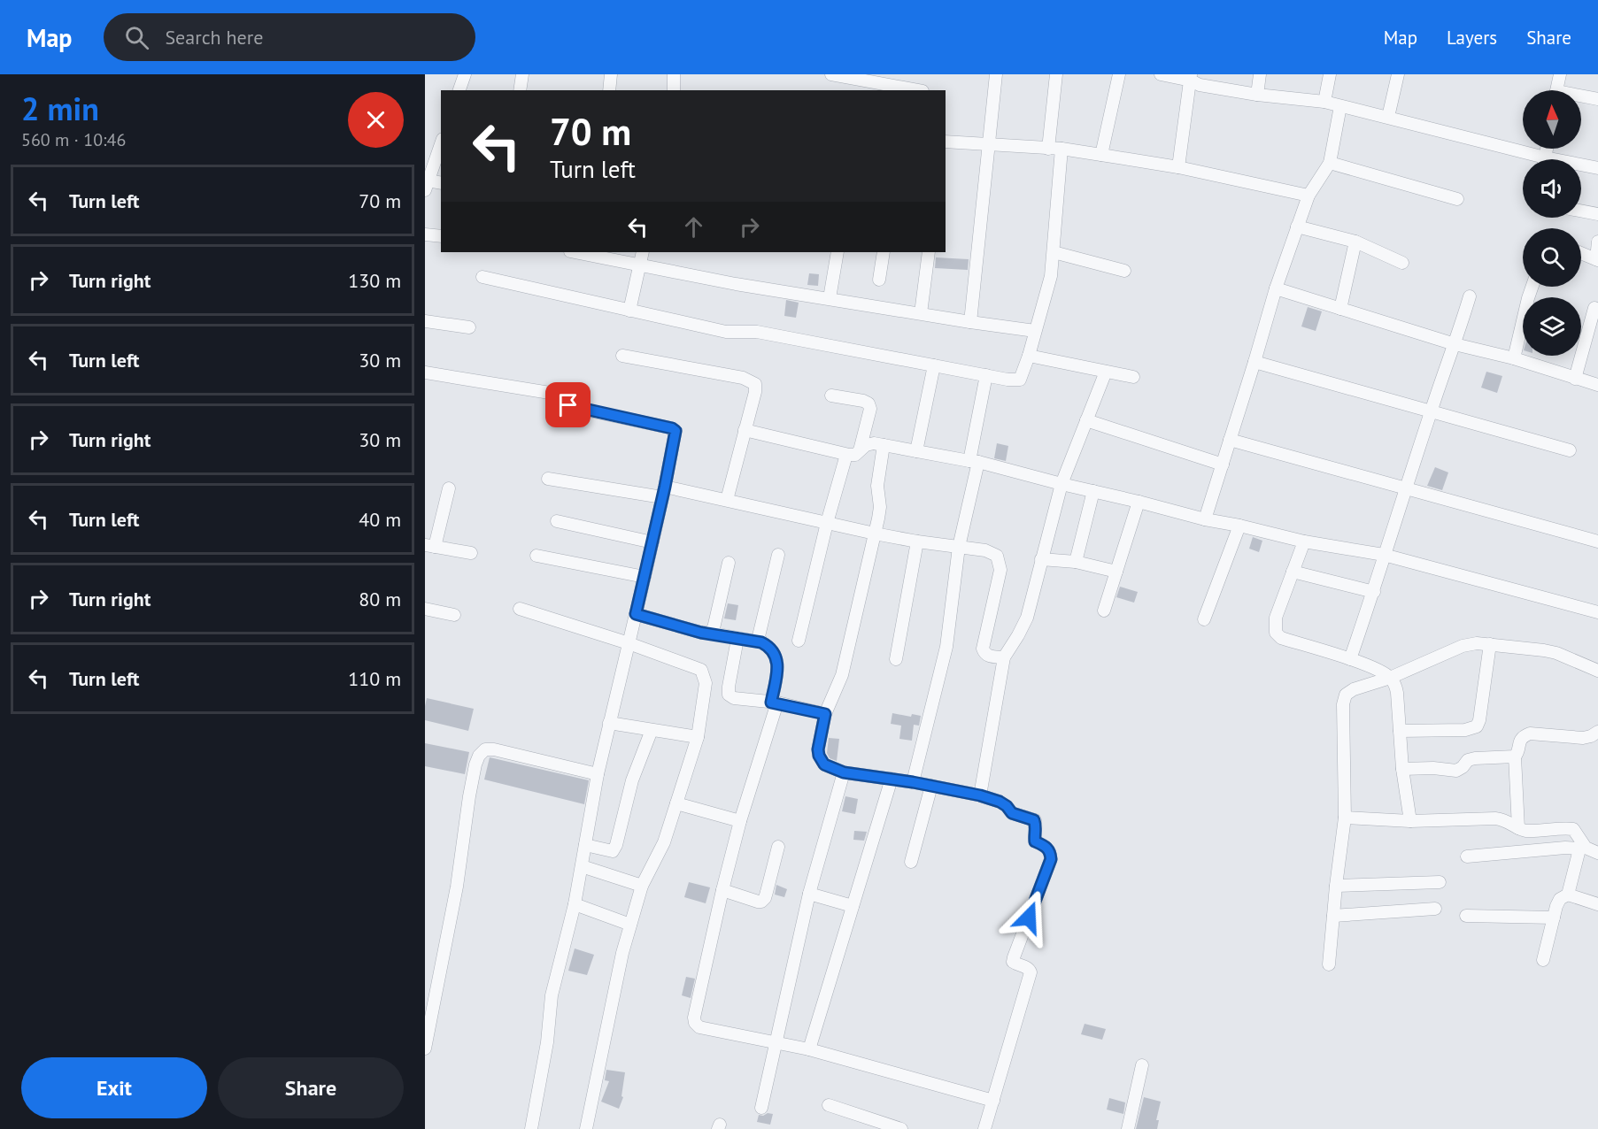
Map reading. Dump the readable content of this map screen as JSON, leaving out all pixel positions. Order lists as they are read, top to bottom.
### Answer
{
  "north": "top",
  "page": {
    "header": "Map",
    "search": "Search here",
    "nav": ["Map", "Layers", "Share"],
    "heading": ["2 min", "560 m · 10:46"],
    "turn": ["70 m", "Turn left"],
    "list": [
      {
        "name": "Turn left",
        "value": "70 m"
      },
      {
        "name": "Turn right",
        "value": "130 m"
      },
      {
        "name": "Turn left",
        "value": "30 m"
      },
      {
        "name": "Turn right",
        "value": "30 m"
      },
      {
        "name": "Turn left",
        "value": "40 m"
      },
      {
        "name": "Turn right",
        "value": "80 m"
      },
      {
        "name": "Turn left",
        "value": "110 m"
      }
    ],
    "buttons": ["Exit", "Share"]
  }
}
